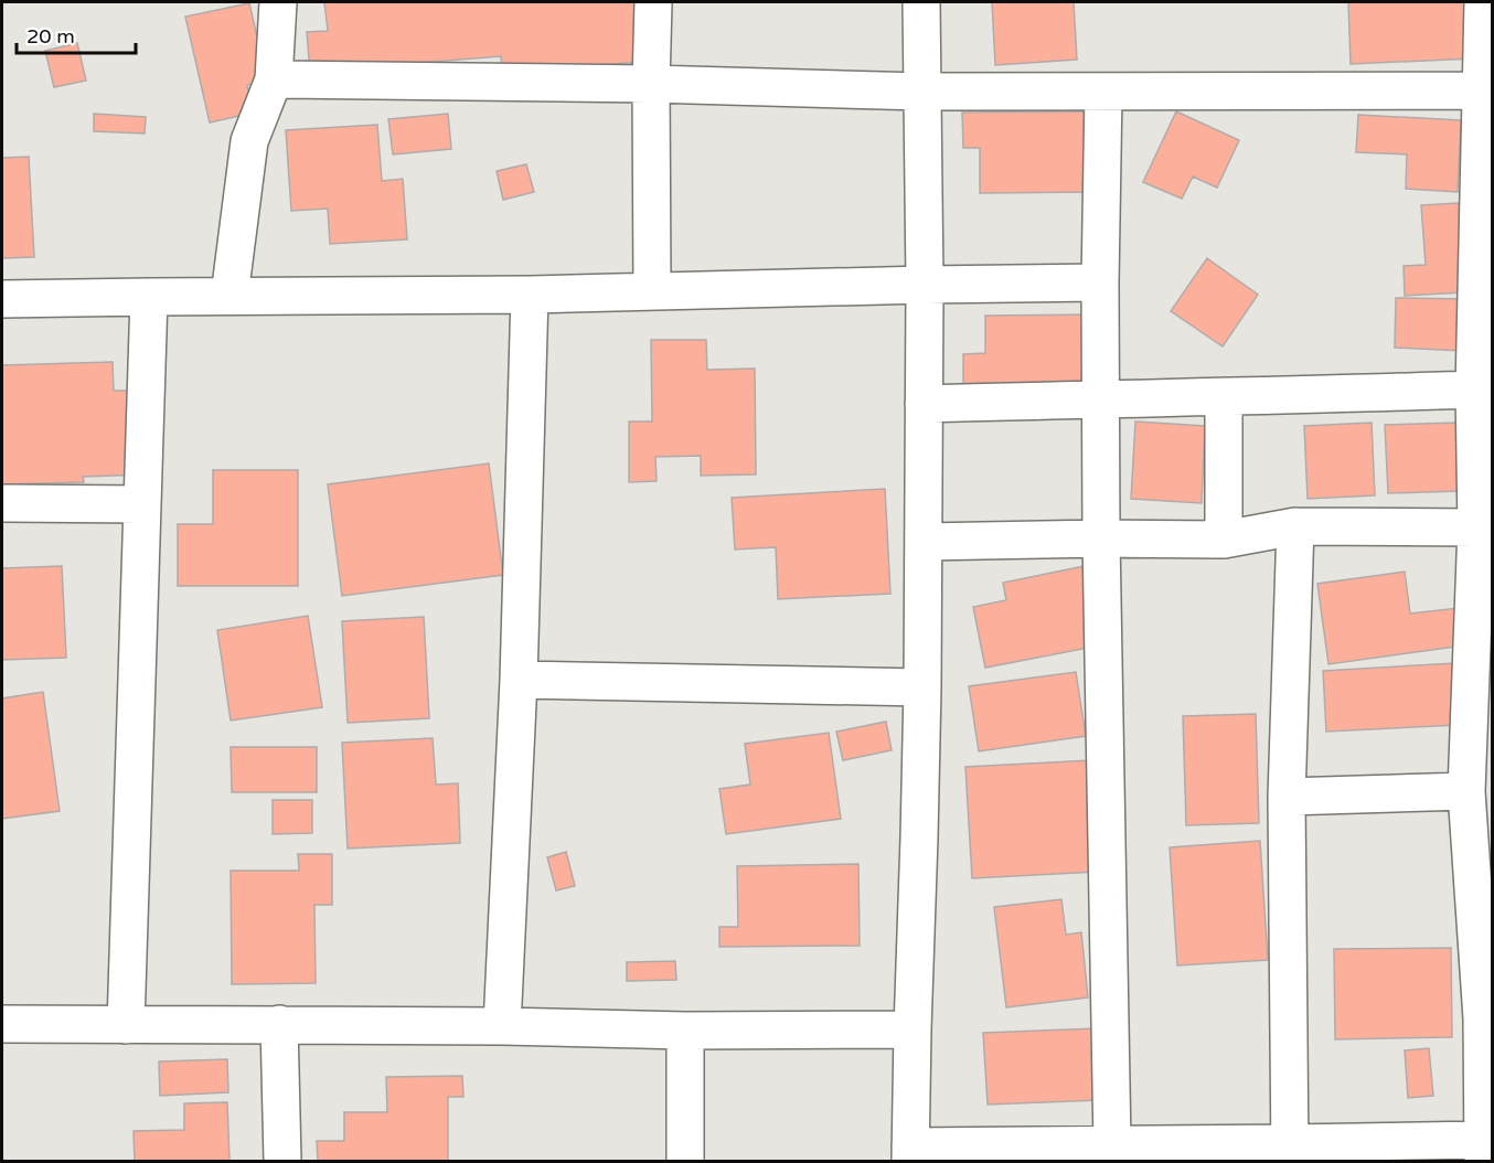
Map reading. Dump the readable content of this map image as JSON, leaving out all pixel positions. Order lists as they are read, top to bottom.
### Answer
{
  "scale_bar": "20 m"
}
